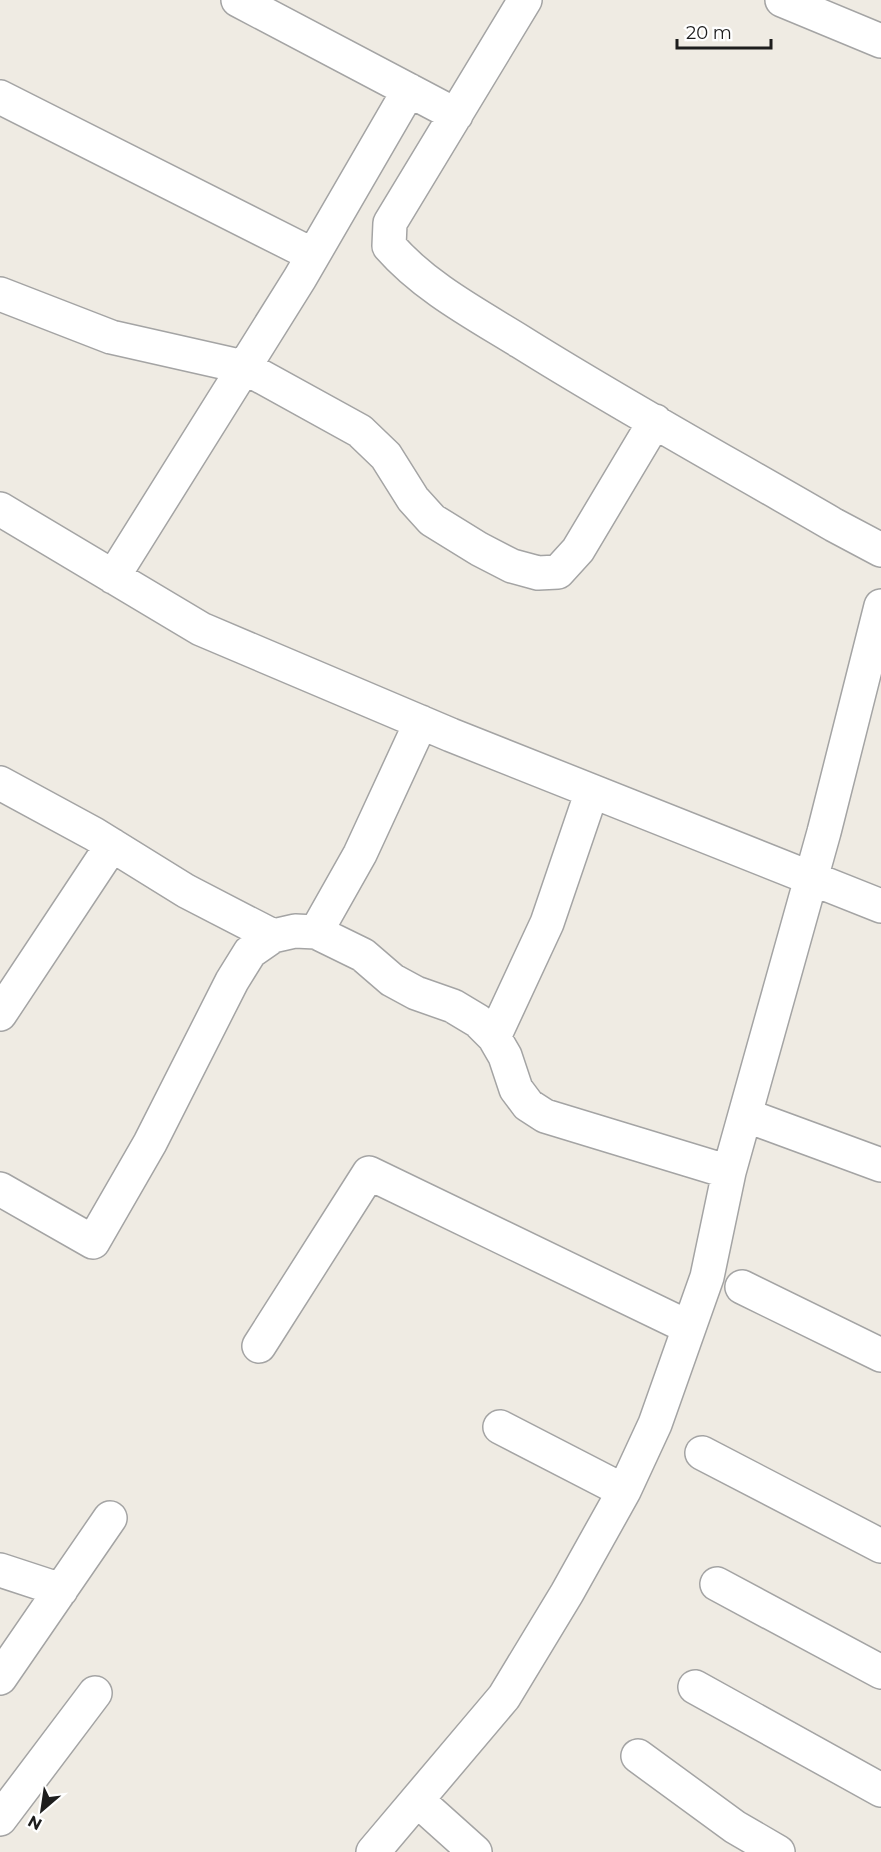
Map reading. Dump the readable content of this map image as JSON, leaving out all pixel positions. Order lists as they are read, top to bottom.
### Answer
{
  "scale_bar": "20 m",
  "north": "bottom left"
}
